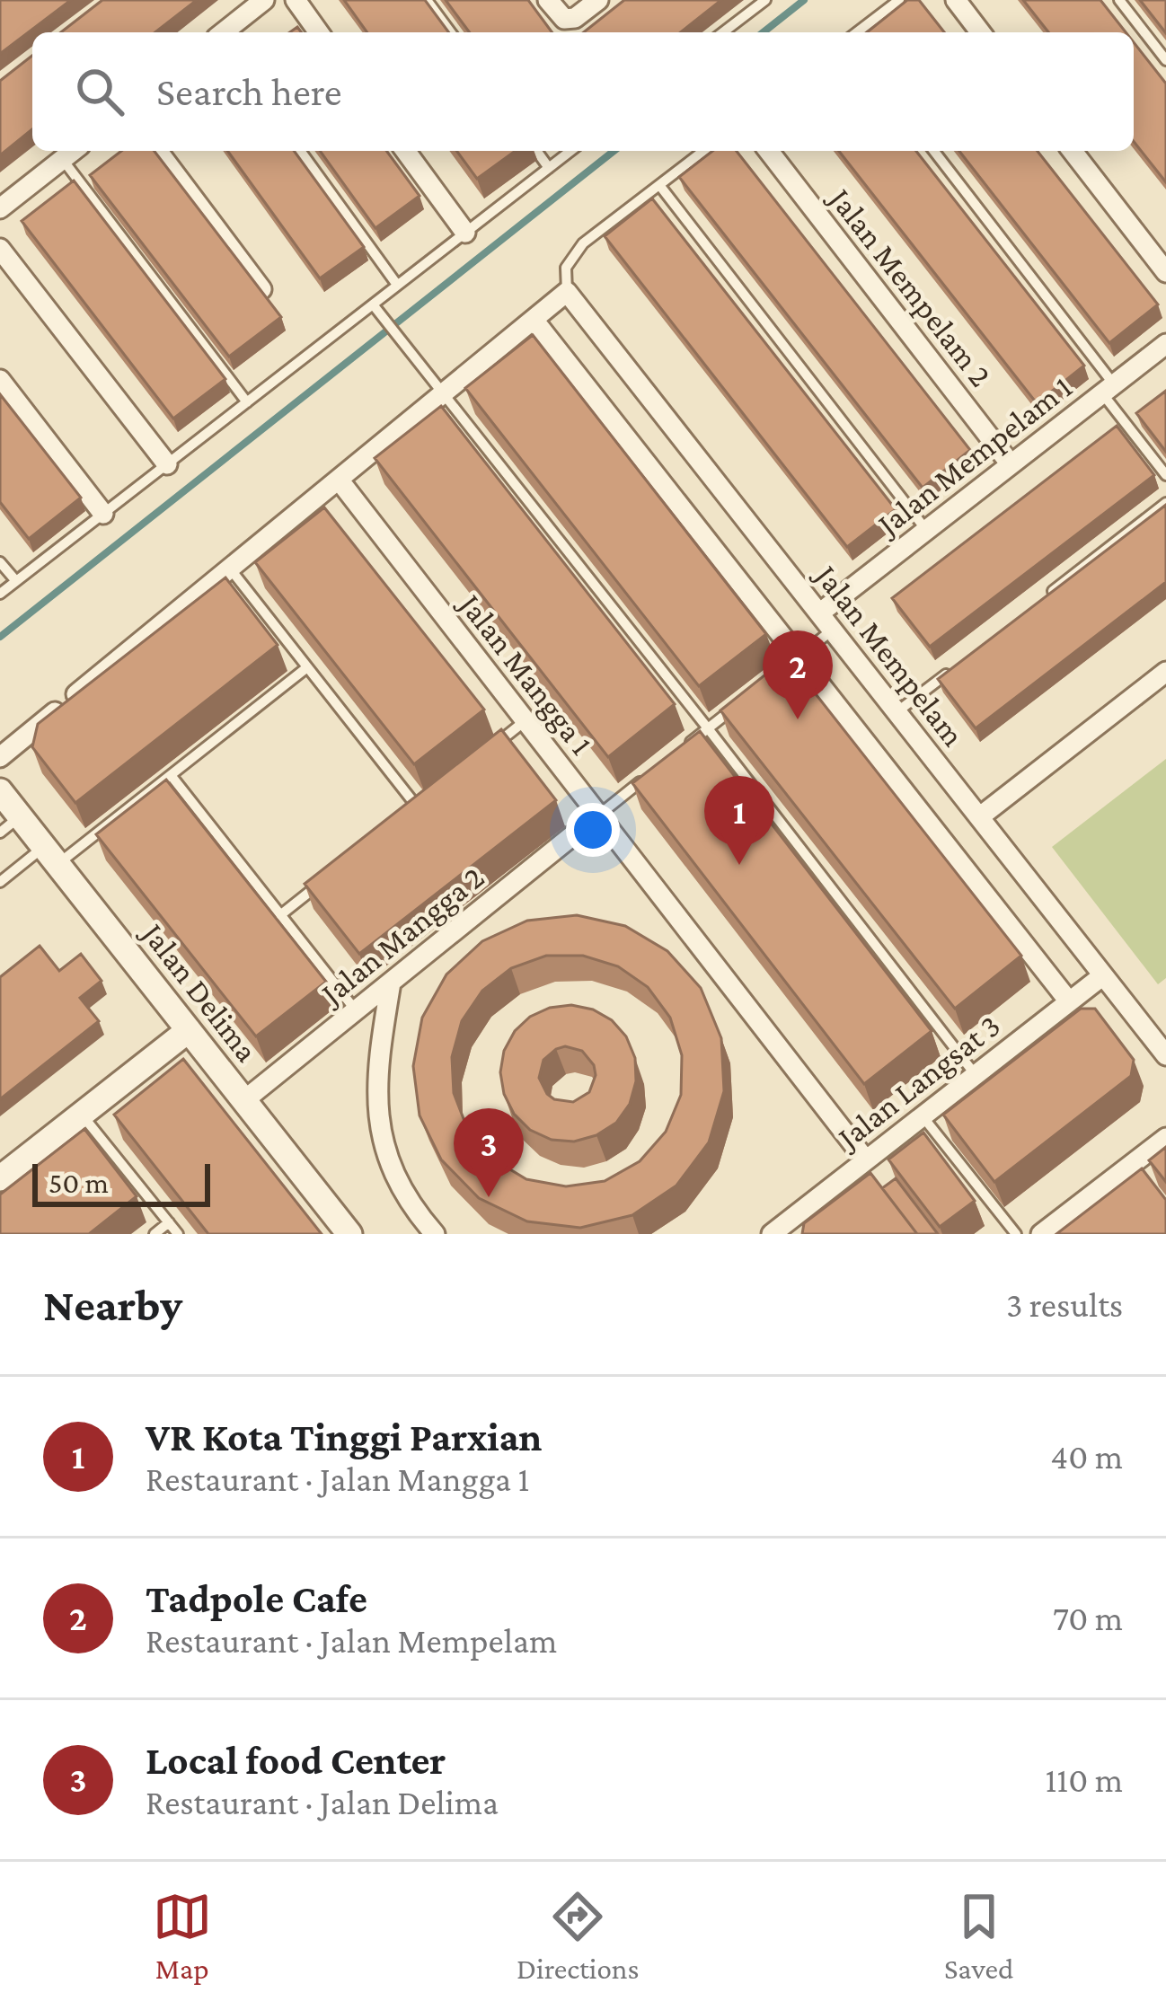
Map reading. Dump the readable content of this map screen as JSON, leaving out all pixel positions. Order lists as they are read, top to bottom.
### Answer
{
  "streets": {
    "street": [
      "Jalan Mempelam 2",
      "Jalan Mempelam 1",
      "Jalan Mempelam",
      "Jalan Mangga 1",
      "Jalan Mangga 2",
      "Jalan Delima",
      "Jalan Langsat 3"
    ]
  },
  "crossings": [
    ["Jalan Mempelam 2", "Jalan Mempelam 1"],
    ["Jalan Mempelam 1", "Jalan Mempelam"],
    ["Jalan Mempelam", "Jalan Langsat 3"],
    ["Jalan Mangga 1", "Jalan Mangga 2"],
    ["Jalan Mangga 1", "Jalan Langsat 3"],
    ["Jalan Mangga 2", "Jalan Delima"]
  ],
  "scale_bar": "50 m",
  "page": {
    "search": "Search here",
    "pins": ["2", "1", "3"],
    "scale": "50 m",
    "heading": ["Nearby", "3 results"],
    "list": [
      {
        "mark": "1",
        "name": "VR Kota Tinggi Parxian",
        "note": "Restaurant · Jalan Mangga 1",
        "value": "40 m"
      },
      {
        "mark": "2",
        "name": "Tadpole Cafe",
        "note": "Restaurant · Jalan Mempelam",
        "value": "70 m"
      },
      {
        "mark": "3",
        "name": "Local food Center",
        "note": "Restaurant · Jalan Delima",
        "value": "110 m"
      }
    ],
    "nav": ["Map", "Directions", "Saved"]
  }
}
